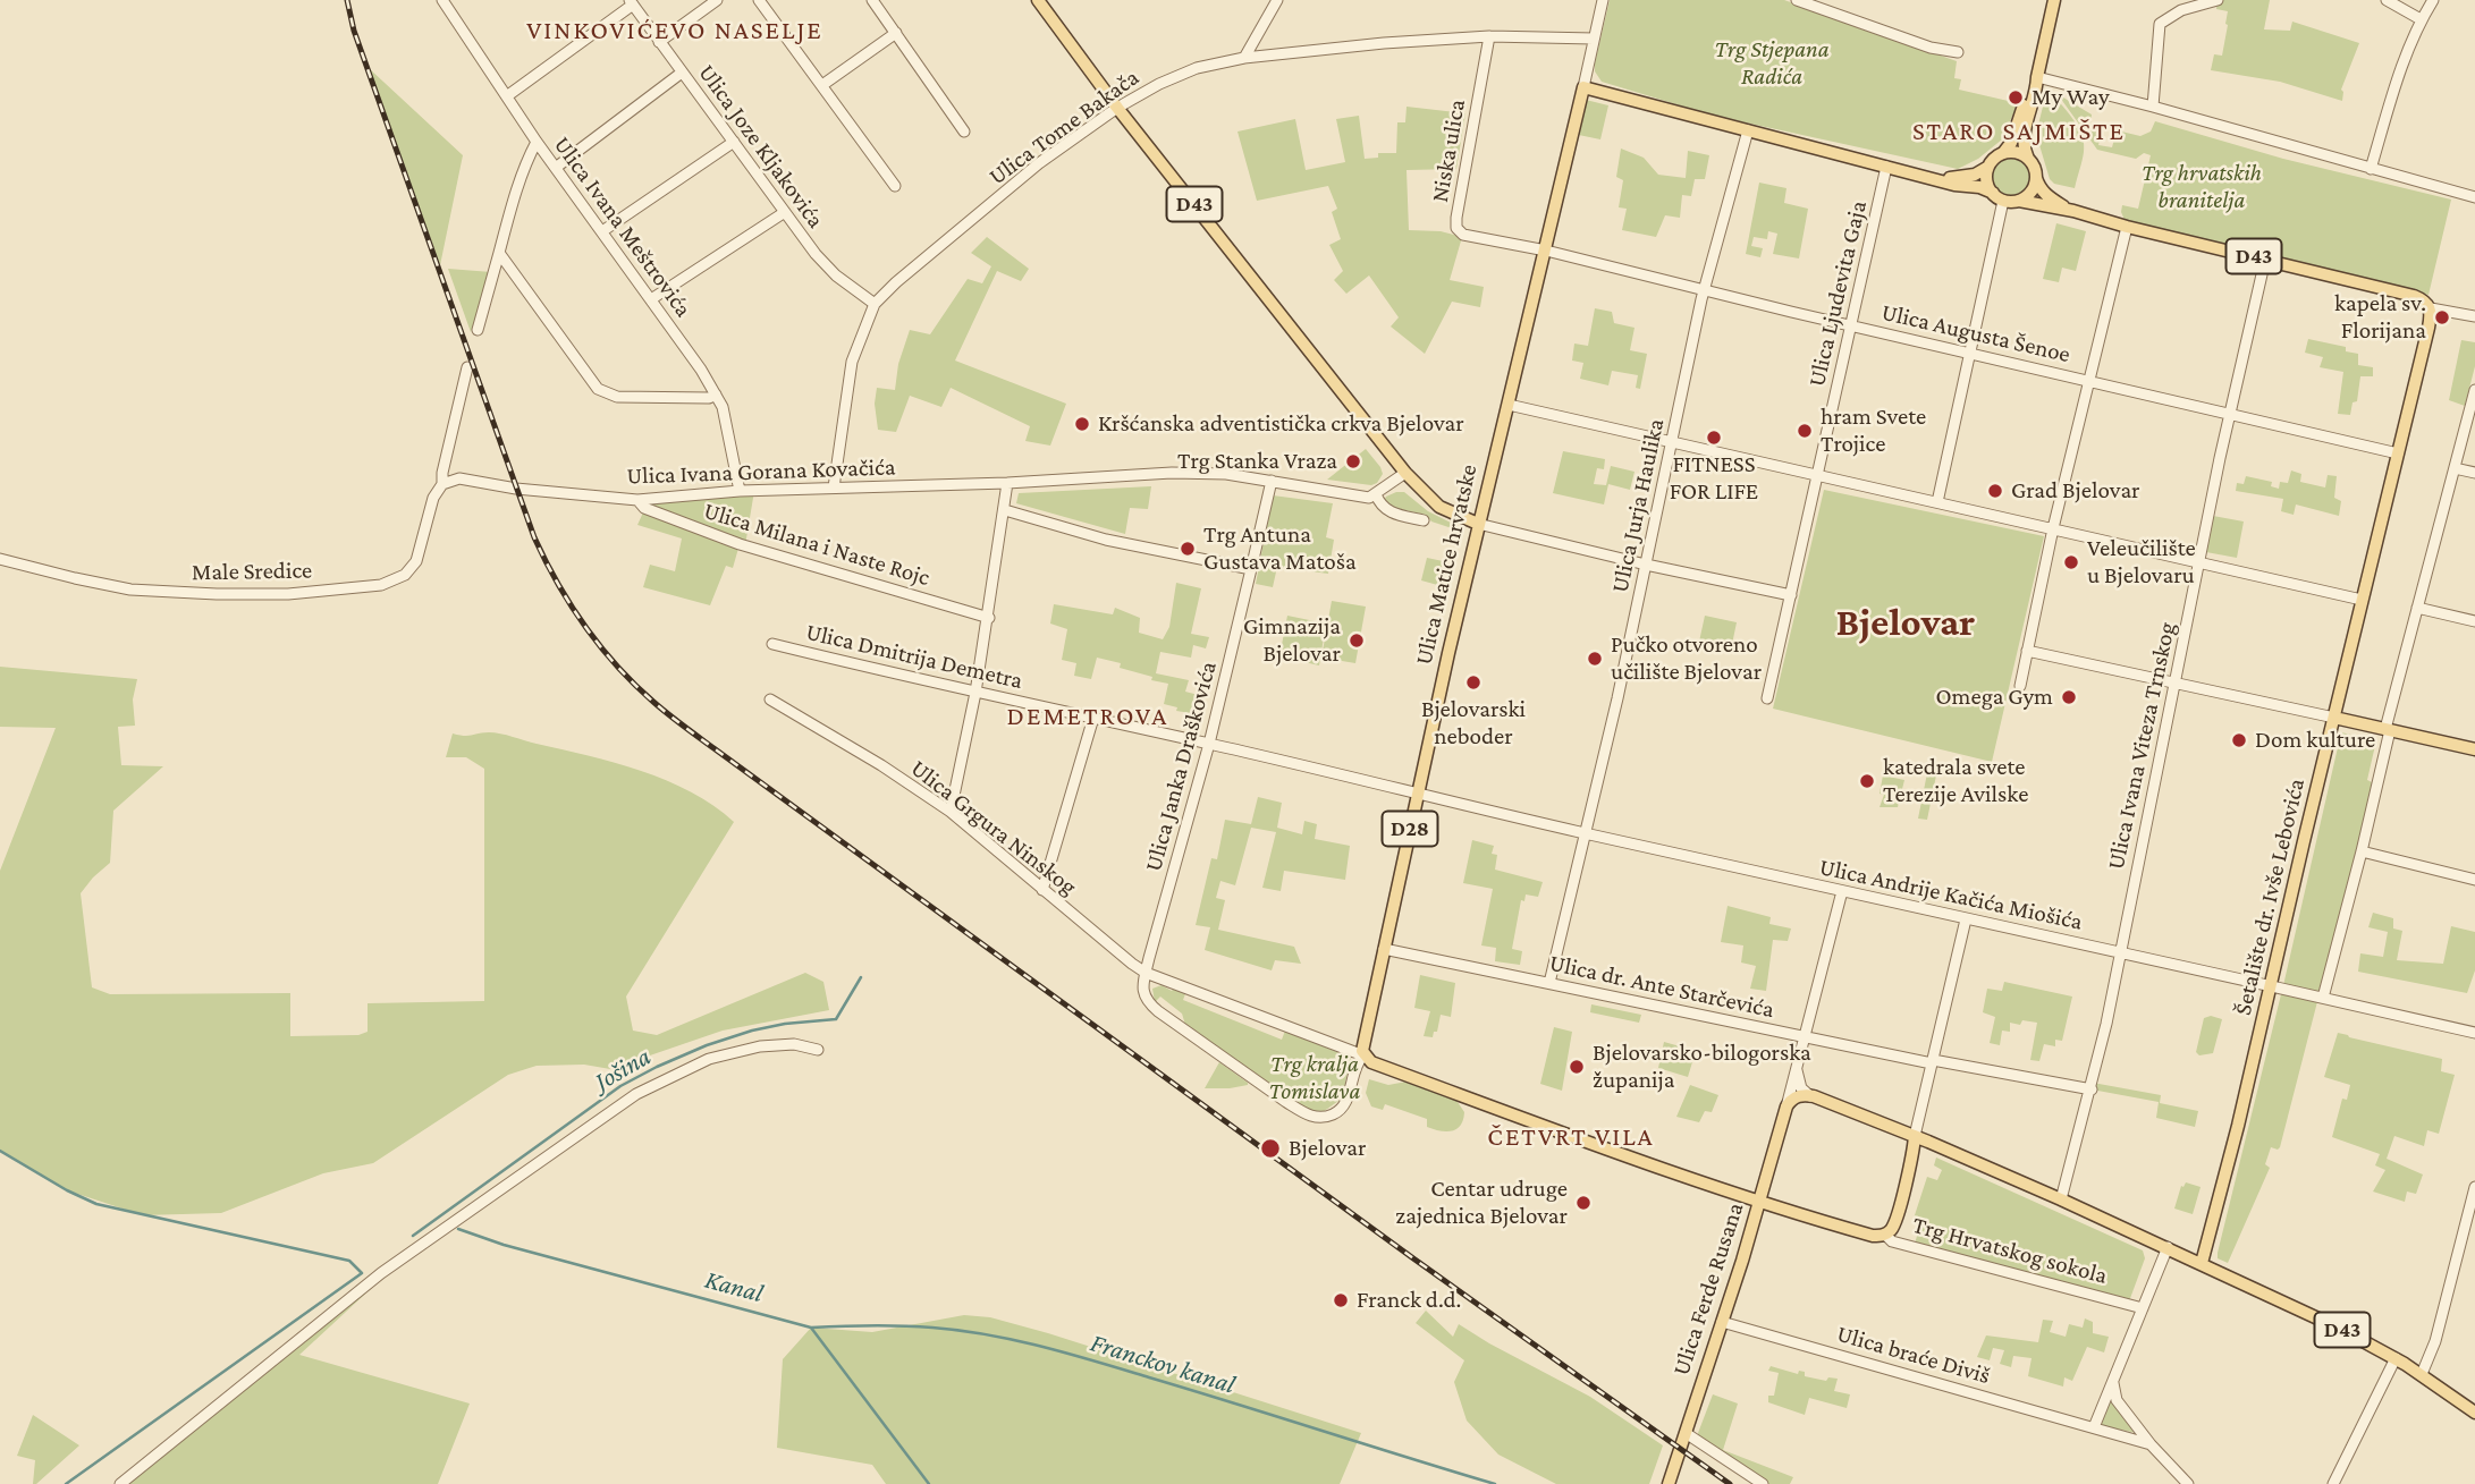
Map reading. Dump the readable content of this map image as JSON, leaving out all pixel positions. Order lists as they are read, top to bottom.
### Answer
{
  "streets": {
    "main road": [
      "D43",
      "Ulica Matice hrvatske",
      "D28",
      "Šetalište dr. Ivše Lebovića",
      "Trg Hrvatskog sokola",
      "Ulica Ferde Rusana"
    ],
    "street": [
      "Ulica Tome Bakača",
      "Ulica Joze Kljakovića",
      "Niska ulica",
      "Ulica Ivana Meštrovića",
      "Ulica Ljudevita Gaja",
      "Ulica Augusta Šenoe",
      "Ulica Ivana Gorana Kovačića",
      "Ulica Jurja Haulika",
      "Ulica Milana i Naste Rojc",
      "Male Sredice",
      "Ulica Dmitrija Demetra",
      "Ulica Ivana Viteza Trnskog",
      "Ulica Janka Draškovića",
      "Ulica Grgura Ninskog",
      "Ulica Andrije Kačića Miošića",
      "Ulica dr. Ante Starčevića",
      "Ulica braće Diviš"
    ]
  },
  "crossings": [
    ["Ulica Tome Bakača", "Ulica Joze Kljakovića"],
    ["Ulica Tome Bakača", "Niska ulica"],
    ["Ulica Tome Bakača", "D43"],
    ["Ulica Tome Bakača", "Ulica Ivana Gorana Kovačića"],
    ["Niska ulica", "Ulica Augusta Šenoe"],
    ["Niska ulica", "Ulica Matice hrvatske"],
    ["D43", "Ulica Ljudevita Gaja"],
    ["D43", "Ulica Jurja Haulika"],
    ["D43", "Ulica Matice hrvatske"],
    ["D43", "Ulica Ivana Viteza Trnskog"],
    ["D43", "Šetalište dr. Ivše Lebovića"],
    ["Ulica Ivana Meštrovića", "Ulica Ivana Gorana Kovačića"],
    ["Ulica Ljudevita Gaja", "Ulica Augusta Šenoe"],
    ["Ulica Augusta Šenoe", "Ulica Jurja Haulika"],
    ["Ulica Augusta Šenoe", "Ulica Matice hrvatske"],
    ["Ulica Augusta Šenoe", "Ulica Ivana Viteza Trnskog"],
    ["Ulica Augusta Šenoe", "Šetalište dr. Ivše Lebovića"],
    ["Ulica Ivana Gorana Kovačića", "Ulica Milana i Naste Rojc"],
    ["Ulica Ivana Gorana Kovačića", "Male Sredice"],
    ["Ulica Jurja Haulika", "Ulica Andrije Kačića Miošića"],
    ["Ulica Jurja Haulika", "Ulica dr. Ante Starčevića"],
    ["Ulica Matice hrvatske", "Ulica Dmitrija Demetra"],
    ["Ulica Matice hrvatske", "Ulica Andrije Kačića Miošića"],
    ["Ulica Matice hrvatske", "Ulica dr. Ante Starčevića"],
    ["Ulica Dmitrija Demetra", "Ulica Janka Draškovića"],
    ["Ulica Dmitrija Demetra", "Ulica Andrije Kačića Miošića"],
    ["Ulica Ivana Viteza Trnskog", "Ulica Andrije Kačića Miošića"],
    ["Ulica Ivana Viteza Trnskog", "Ulica dr. Ante Starčevića"],
    ["Ulica Janka Draškovića", "Ulica Grgura Ninskog"],
    ["Ulica Andrije Kačića Miošića", "Šetalište dr. Ivše Lebovića"],
    ["Ulica Andrije Kačića Miošića", "Ulica Ferde Rusana"],
    ["Ulica dr. Ante Starčevića", "Ulica Ferde Rusana"],
    ["Ulica Ferde Rusana", "Ulica braće Diviš"]
  ],
  "districts": [
    "VINKOVIĆEVO NASELJE",
    "STARO SAJMIŠTE",
    "Bjelovar",
    "DEMETROVA",
    "ČETVRT VILA"
  ],
  "water": ["Jošina", "Kanal", "Franckov kanal"],
  "parks": ["Trg Stjepana Radića", "Trg hrvatskih branitelja", "Trg kralja Tomislava"],
  "places": [
    "My Way",
    "kapela sv. Florijana",
    "Kršćanska adventistička crkva Bjelovar",
    "hram Svete Trojice",
    "FITNESS FOR LIFE",
    "Trg Stanka Vraza",
    "Grad Bjelovar",
    "Trg Antuna Gustava Matoša",
    "Veleučilište u Bjelovaru",
    "Gimnazija Bjelovar",
    "Pučko otvoreno učilište Bjelovar",
    "Bjelovarski neboder",
    "Omega Gym",
    "Dom kulture",
    "katedrala svete Terezije Avilske",
    "Bjelovarsko-bilogorska županija",
    "Bjelovar",
    "Centar udruge zajednica Bjelovar",
    "Franck d.d."
  ]
}
